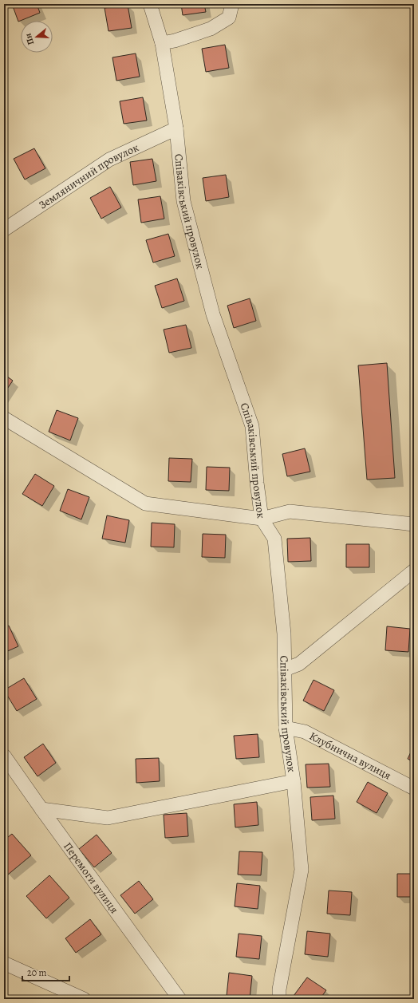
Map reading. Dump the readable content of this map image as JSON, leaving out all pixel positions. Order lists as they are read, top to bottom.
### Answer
{
  "streets": {
    "street": [
      "Земляничний провулок",
      "Співаківський провулок",
      "Клубнична вулиця",
      "Перемоги вулиця"
    ]
  },
  "crossings": [
    ["Земляничний провулок", "Співаківський провулок"],
    ["Співаківський провулок", "Клубнична вулиця"]
  ],
  "scale_bar": "20 m",
  "north": "left"
}
